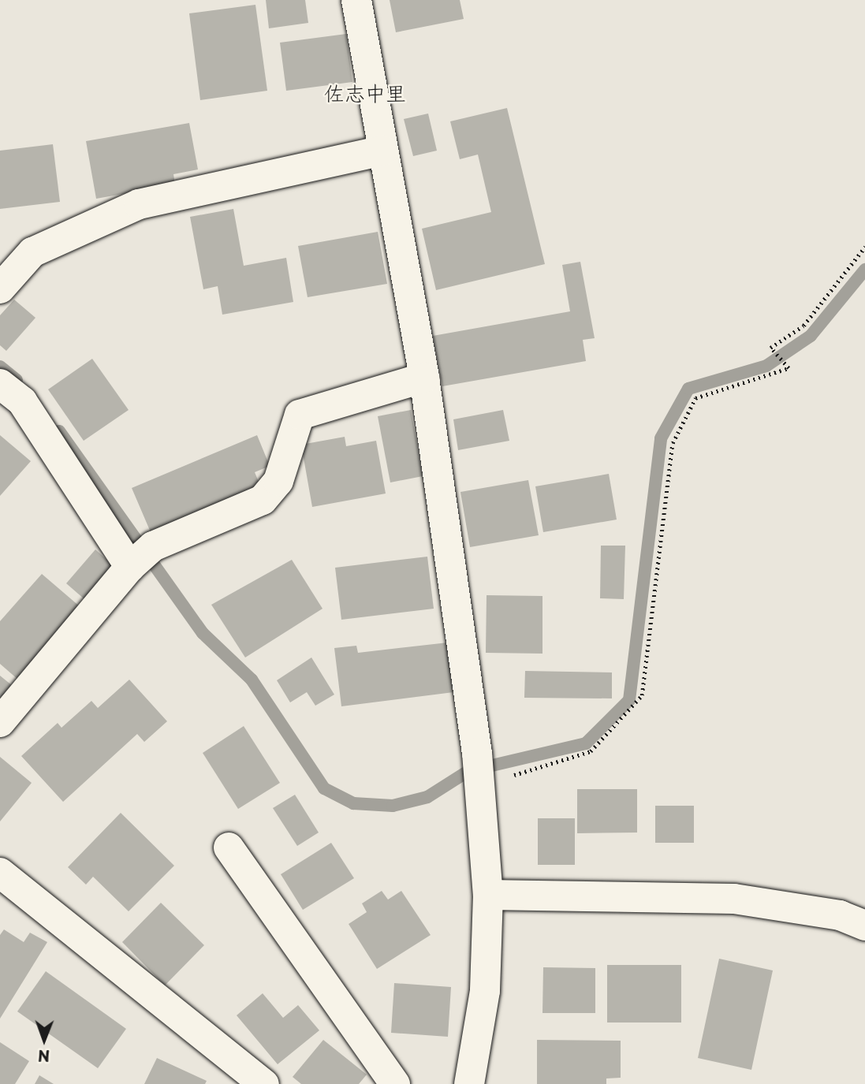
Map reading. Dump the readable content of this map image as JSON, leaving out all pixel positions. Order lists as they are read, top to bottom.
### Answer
{
  "districts": ["佐志中里"],
  "north": "bottom"
}
